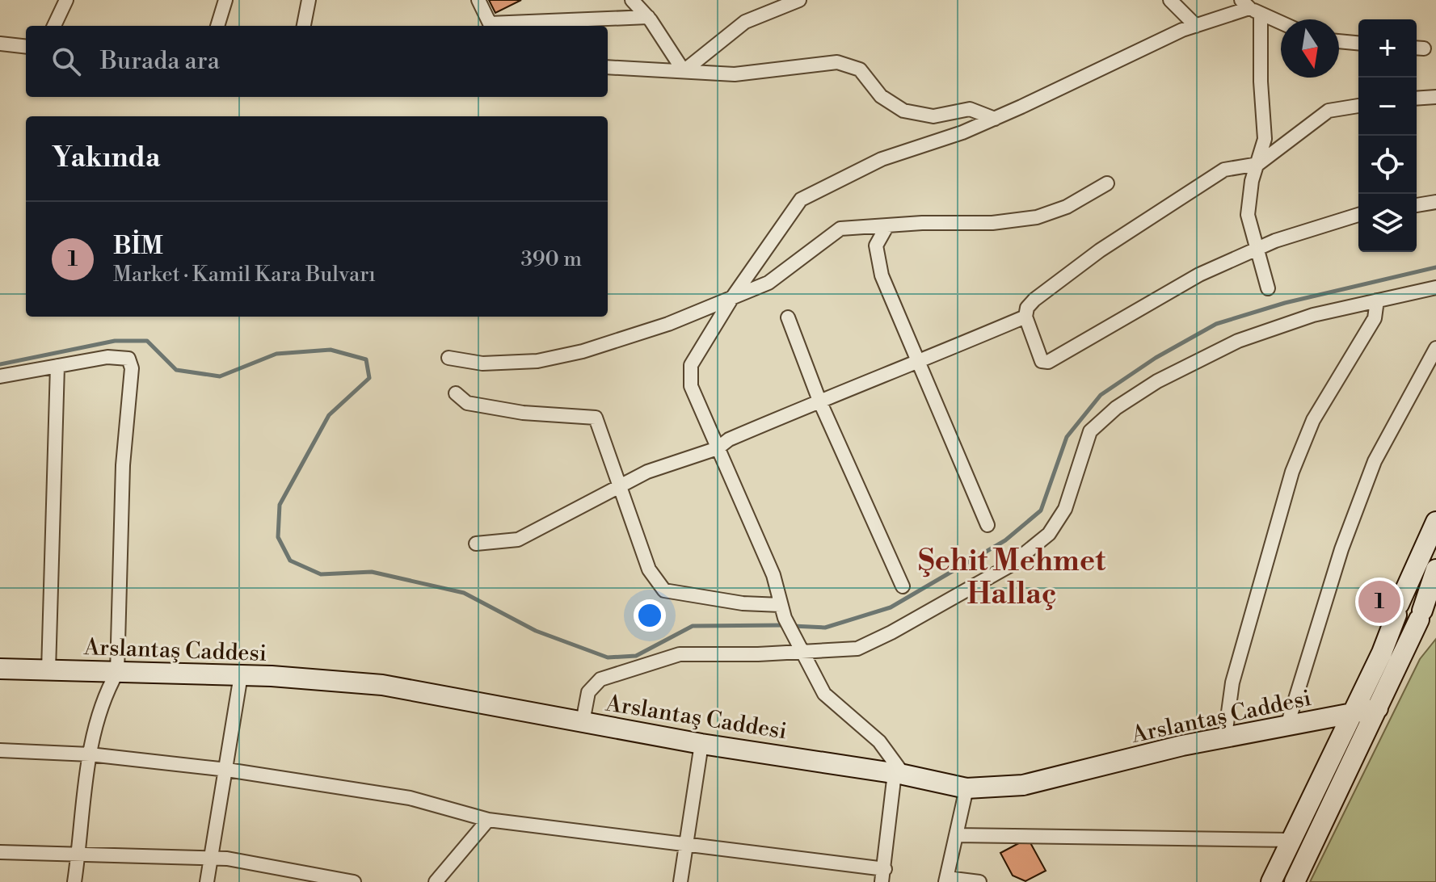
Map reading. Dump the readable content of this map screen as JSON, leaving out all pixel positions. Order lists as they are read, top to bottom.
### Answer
{
  "streets": {
    "main road": ["Arslantaş Caddesi"]
  },
  "districts": ["Şehit Mehmet Hallaç"],
  "north": "bottom",
  "page": {
    "map_buttons": ["+", "−"],
    "search": "Burada ara",
    "heading": "Yakında",
    "list": [
      {
        "mark": "1",
        "name": "BİM",
        "note": "Market · Kamil Kara Bulvarı",
        "value": "390 m"
      }
    ],
    "pins": "1"
  }
}
